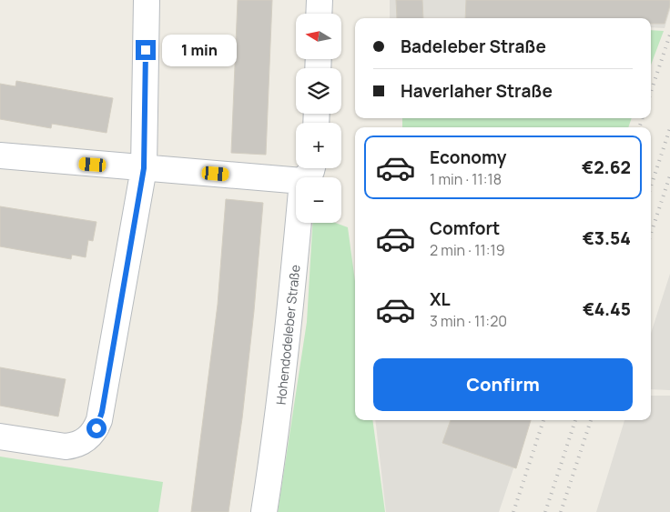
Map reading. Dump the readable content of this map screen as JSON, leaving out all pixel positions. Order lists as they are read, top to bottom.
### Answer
{
  "streets": {
    "street": ["Hohendodeleber Straße"]
  },
  "north": "left",
  "page": {
    "map_buttons": ["+", "−"],
    "banner": ["Badeleber Straße", "Haverlaher Straße"],
    "bubble": "1 min",
    "list": [
      {
        "name": "Economy",
        "note": "1 min · 11:18",
        "value": "€2.62"
      },
      {
        "name": "Comfort",
        "note": "2 min · 11:19",
        "value": "€3.54"
      },
      {
        "name": "XL",
        "note": "3 min · 11:20",
        "value": "€4.45"
      }
    ],
    "buttons": "Confirm"
  }
}
